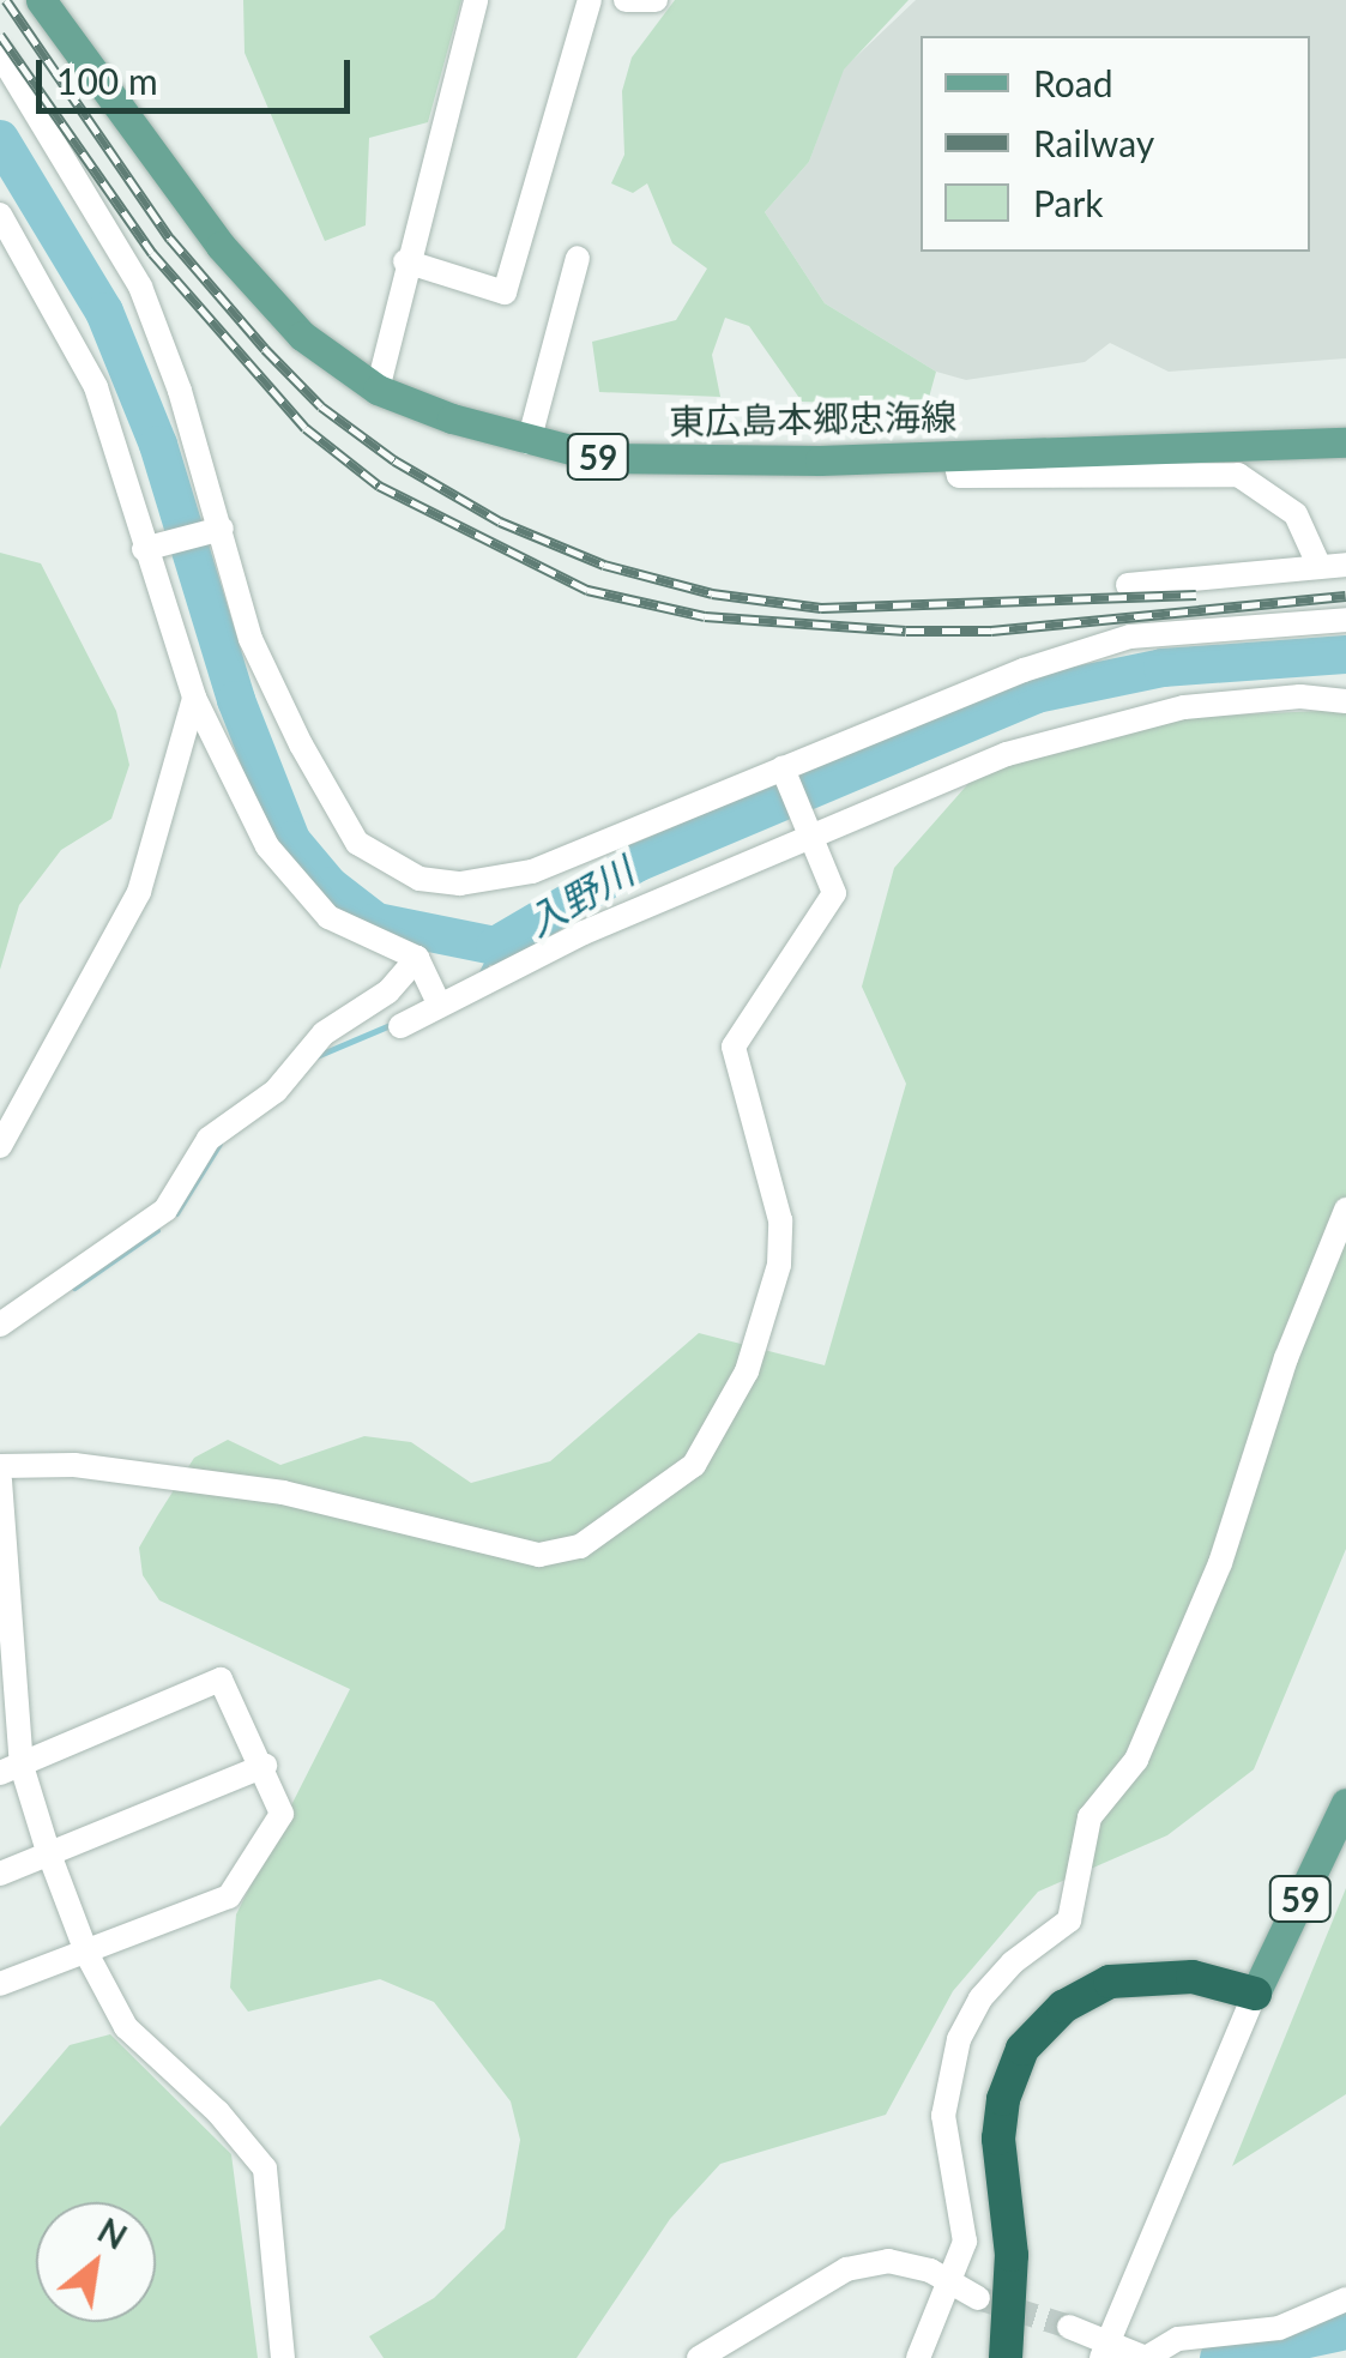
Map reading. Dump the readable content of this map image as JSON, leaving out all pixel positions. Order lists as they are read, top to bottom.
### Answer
{
  "streets": {
    "main road": ["東広島本郷忠海線", "59"]
  },
  "water": ["入野川"],
  "legend": ["Road", "Railway", "Park"],
  "scale_bar": "100 m",
  "north": "top right"
}
